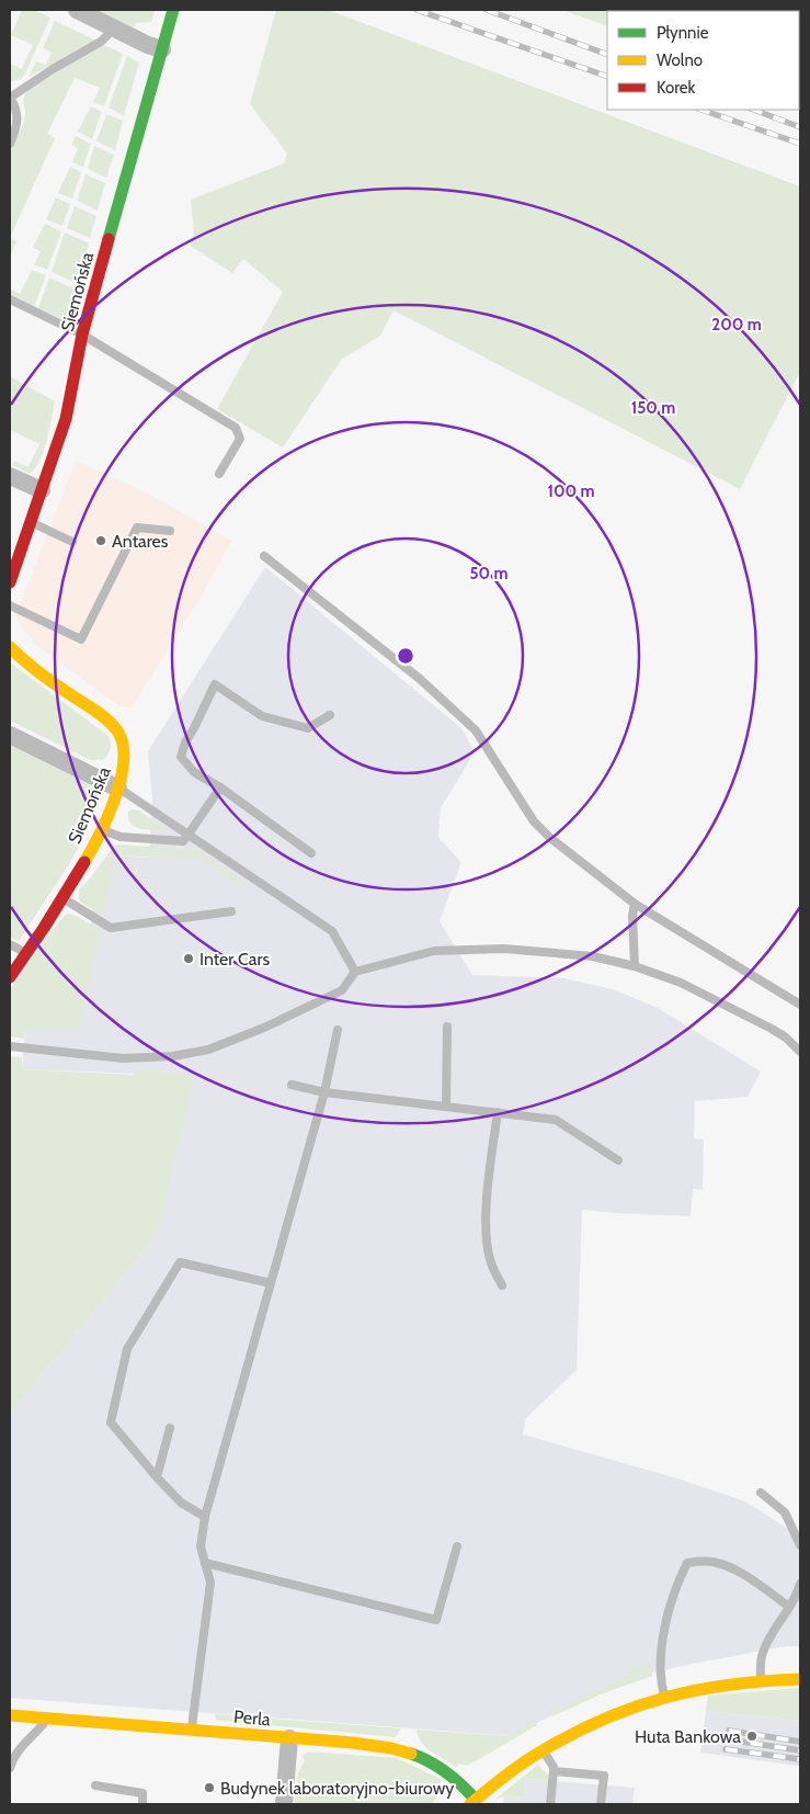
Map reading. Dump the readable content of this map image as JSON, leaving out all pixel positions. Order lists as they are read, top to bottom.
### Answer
{
  "streets": {
    "street": ["Siemońska", "Perla"]
  },
  "places": [
    "Antares",
    "Inter Cars",
    "Huta Bankowa",
    "Budynek laboratoryjno-biurowy"
  ],
  "legend": ["Płynnie", "Wolno", "Korek"],
  "rings": [
    "200 m",
    "150 m",
    "100 m",
    "50 m"
  ]
}
